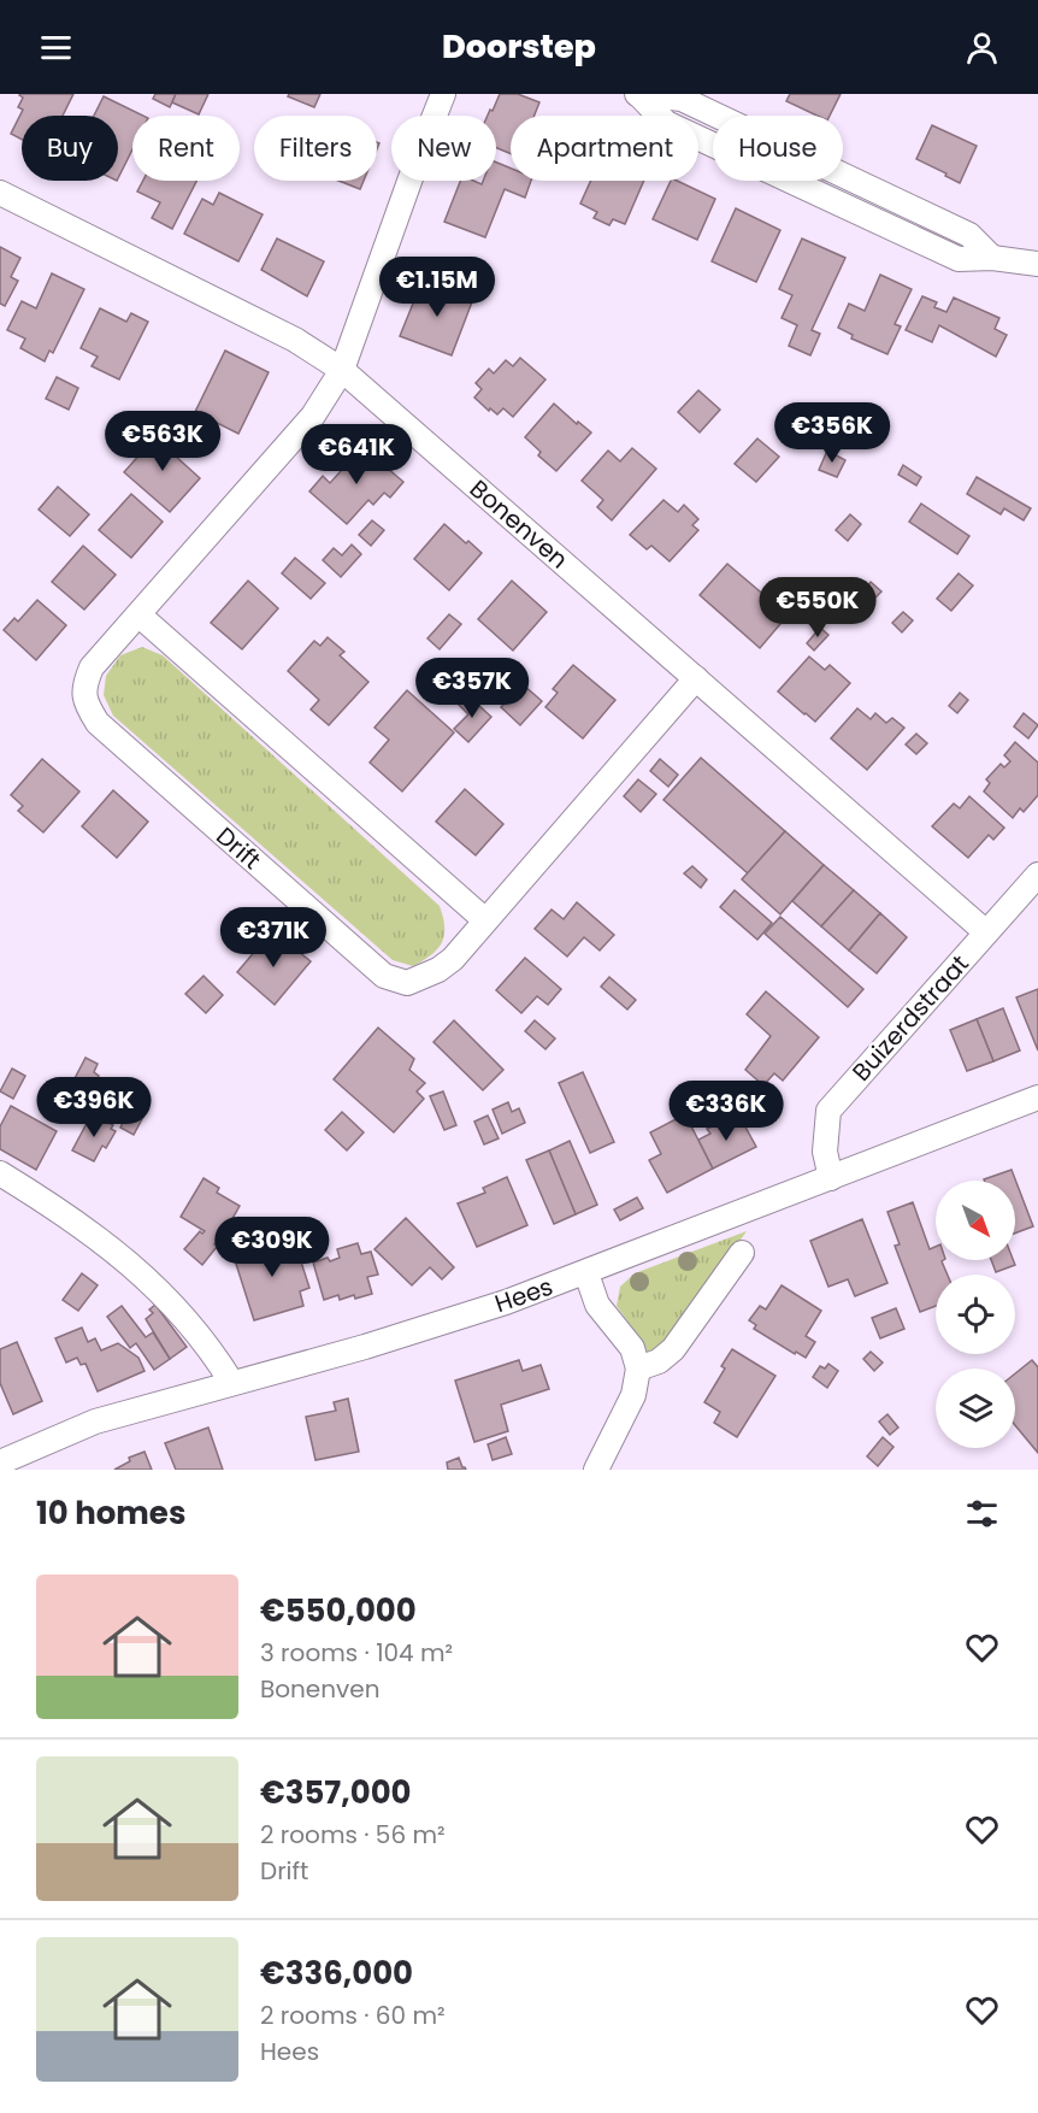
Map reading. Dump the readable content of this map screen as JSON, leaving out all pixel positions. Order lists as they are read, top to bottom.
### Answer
{
  "streets": {
    "street": [
      "Bonenven",
      "Drift",
      "Buizerdstraat",
      "Hees"
    ]
  },
  "crossings": [
    ["Bonenven", "Drift"],
    ["Bonenven", "Buizerdstraat"],
    ["Buizerdstraat", "Hees"]
  ],
  "north": "bottom right",
  "page": {
    "header": "Doorstep",
    "chip": [
      "Buy",
      "Rent",
      "Filters",
      "New",
      "Apartment",
      "House"
    ],
    "price": [
      "€1.15M",
      "€356K",
      "€563K",
      "€641K",
      "€550K",
      "€357K",
      "€371K",
      "€396K",
      "€336K",
      "€309K"
    ],
    "heading": "10 homes",
    "list": [
      {
        "name": "€550,000",
        "note": "3 rooms · 104 m² · Bonenven"
      },
      {
        "name": "€357,000",
        "note": "2 rooms · 56 m² · Drift"
      },
      {
        "name": "€336,000",
        "note": "2 rooms · 60 m² · Hees"
      }
    ]
  }
}
